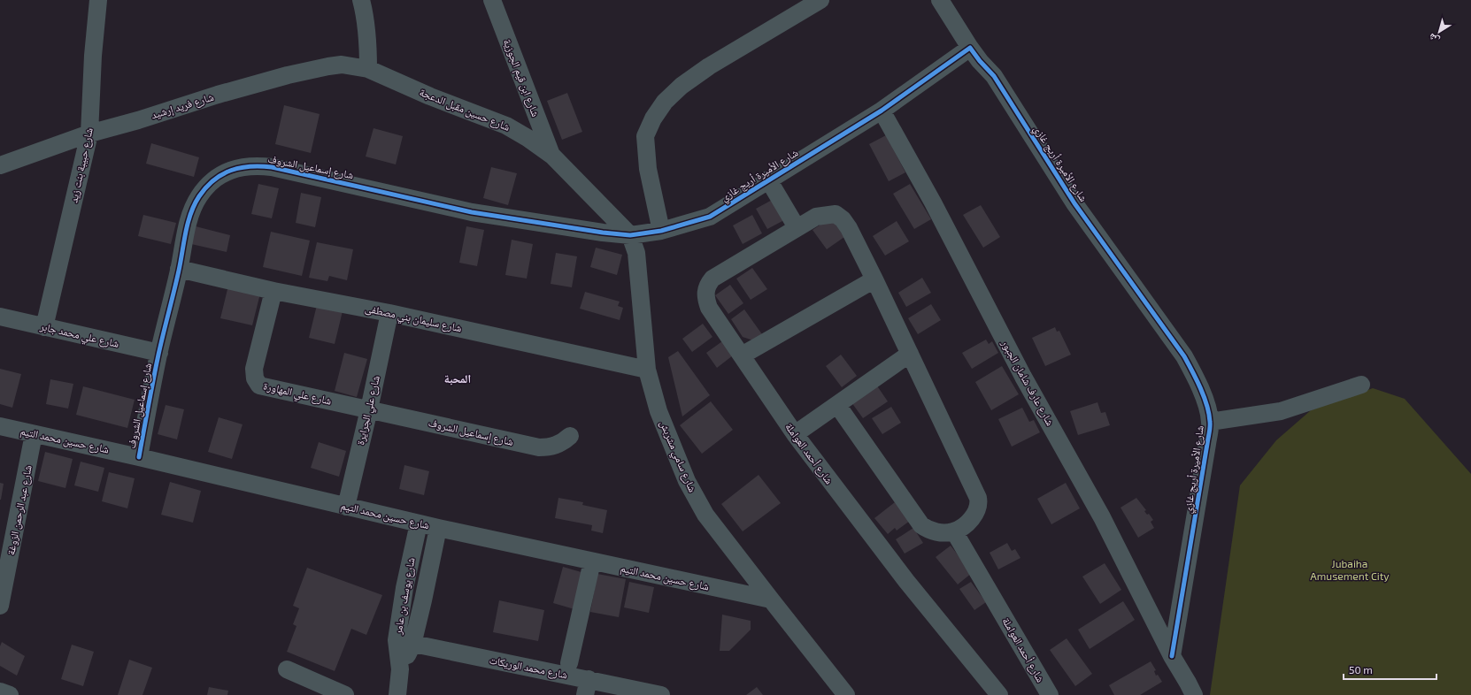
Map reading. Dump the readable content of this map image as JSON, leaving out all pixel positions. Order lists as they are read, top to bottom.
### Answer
{
  "streets": {
    "street": [
      "شارع ابن قيم الجوزية",
      "شارع فريد إرشيد",
      "شارع حسين مقبل الدعجة",
      "شارع الأميرة أريج غازي",
      "شارع حبيبة بنت زيد",
      "شارع إسماعيل الشروف",
      "شارع سليمان بني مصطفى",
      "شارع علي محمد جابر",
      "شارع عارف شامان الجبور",
      "شارع علي المهاورة",
      "شارع علي الجرايرة",
      "شارع حسين محمد التيم",
      "شارع أحمد العواملة",
      "شارع سامي مشربش",
      "شارع عبد الرحمن الزوغة",
      "شارع يوسف بن عامر",
      "شارع محمد الوريكات"
    ]
  },
  "crossings": [
    ["شارع ابن قيم الجوزية", "شارع حسين مقبل الدعجة"],
    ["شارع فريد إرشيد", "شارع حسين مقبل الدعجة"],
    ["شارع فريد إرشيد", "شارع حبيبة بنت زيد"],
    ["شارع حسين مقبل الدعجة", "شارع الأميرة أريج غازي"],
    ["شارع حسين مقبل الدعجة", "شارع إسماعيل الشروف"],
    ["شارع حسين مقبل الدعجة", "شارع سامي مشربش"],
    ["شارع الأميرة أريج غازي", "شارع إسماعيل الشروف"],
    ["شارع الأميرة أريج غازي", "شارع عارف شامان الجبور"],
    ["شارع الأميرة أريج غازي", "شارع سامي مشربش"],
    ["شارع حبيبة بنت زيد", "شارع علي محمد جابر"],
    ["شارع إسماعيل الشروف", "شارع سليمان بني مصطفى"],
    ["شارع إسماعيل الشروف", "شارع علي محمد جابر"],
    ["شارع إسماعيل الشروف", "شارع علي المهاورة"],
    ["شارع إسماعيل الشروف", "شارع علي الجرايرة"],
    ["شارع إسماعيل الشروف", "شارع حسين محمد التيم"],
    ["شارع إسماعيل الشروف", "شارع سامي مشربش"],
    ["شارع سليمان بني مصطفى", "شارع علي المهاورة"],
    ["شارع سليمان بني مصطفى", "شارع علي الجرايرة"],
    ["شارع سليمان بني مصطفى", "شارع سامي مشربش"],
    ["شارع علي المهاورة", "شارع علي الجرايرة"],
    ["شارع علي الجرايرة", "شارع حسين محمد التيم"],
    ["شارع حسين محمد التيم", "شارع سامي مشربش"],
    ["شارع حسين محمد التيم", "شارع عبد الرحمن الزوغة"],
    ["شارع حسين محمد التيم", "شارع يوسف بن عامر"],
    ["شارع يوسف بن عامر", "شارع محمد الوريكات"]
  ],
  "districts": ["المحبة"],
  "parks": ["Jubaiha Amusement City"],
  "scale_bar": "50 m",
  "north": "bottom left"
}
